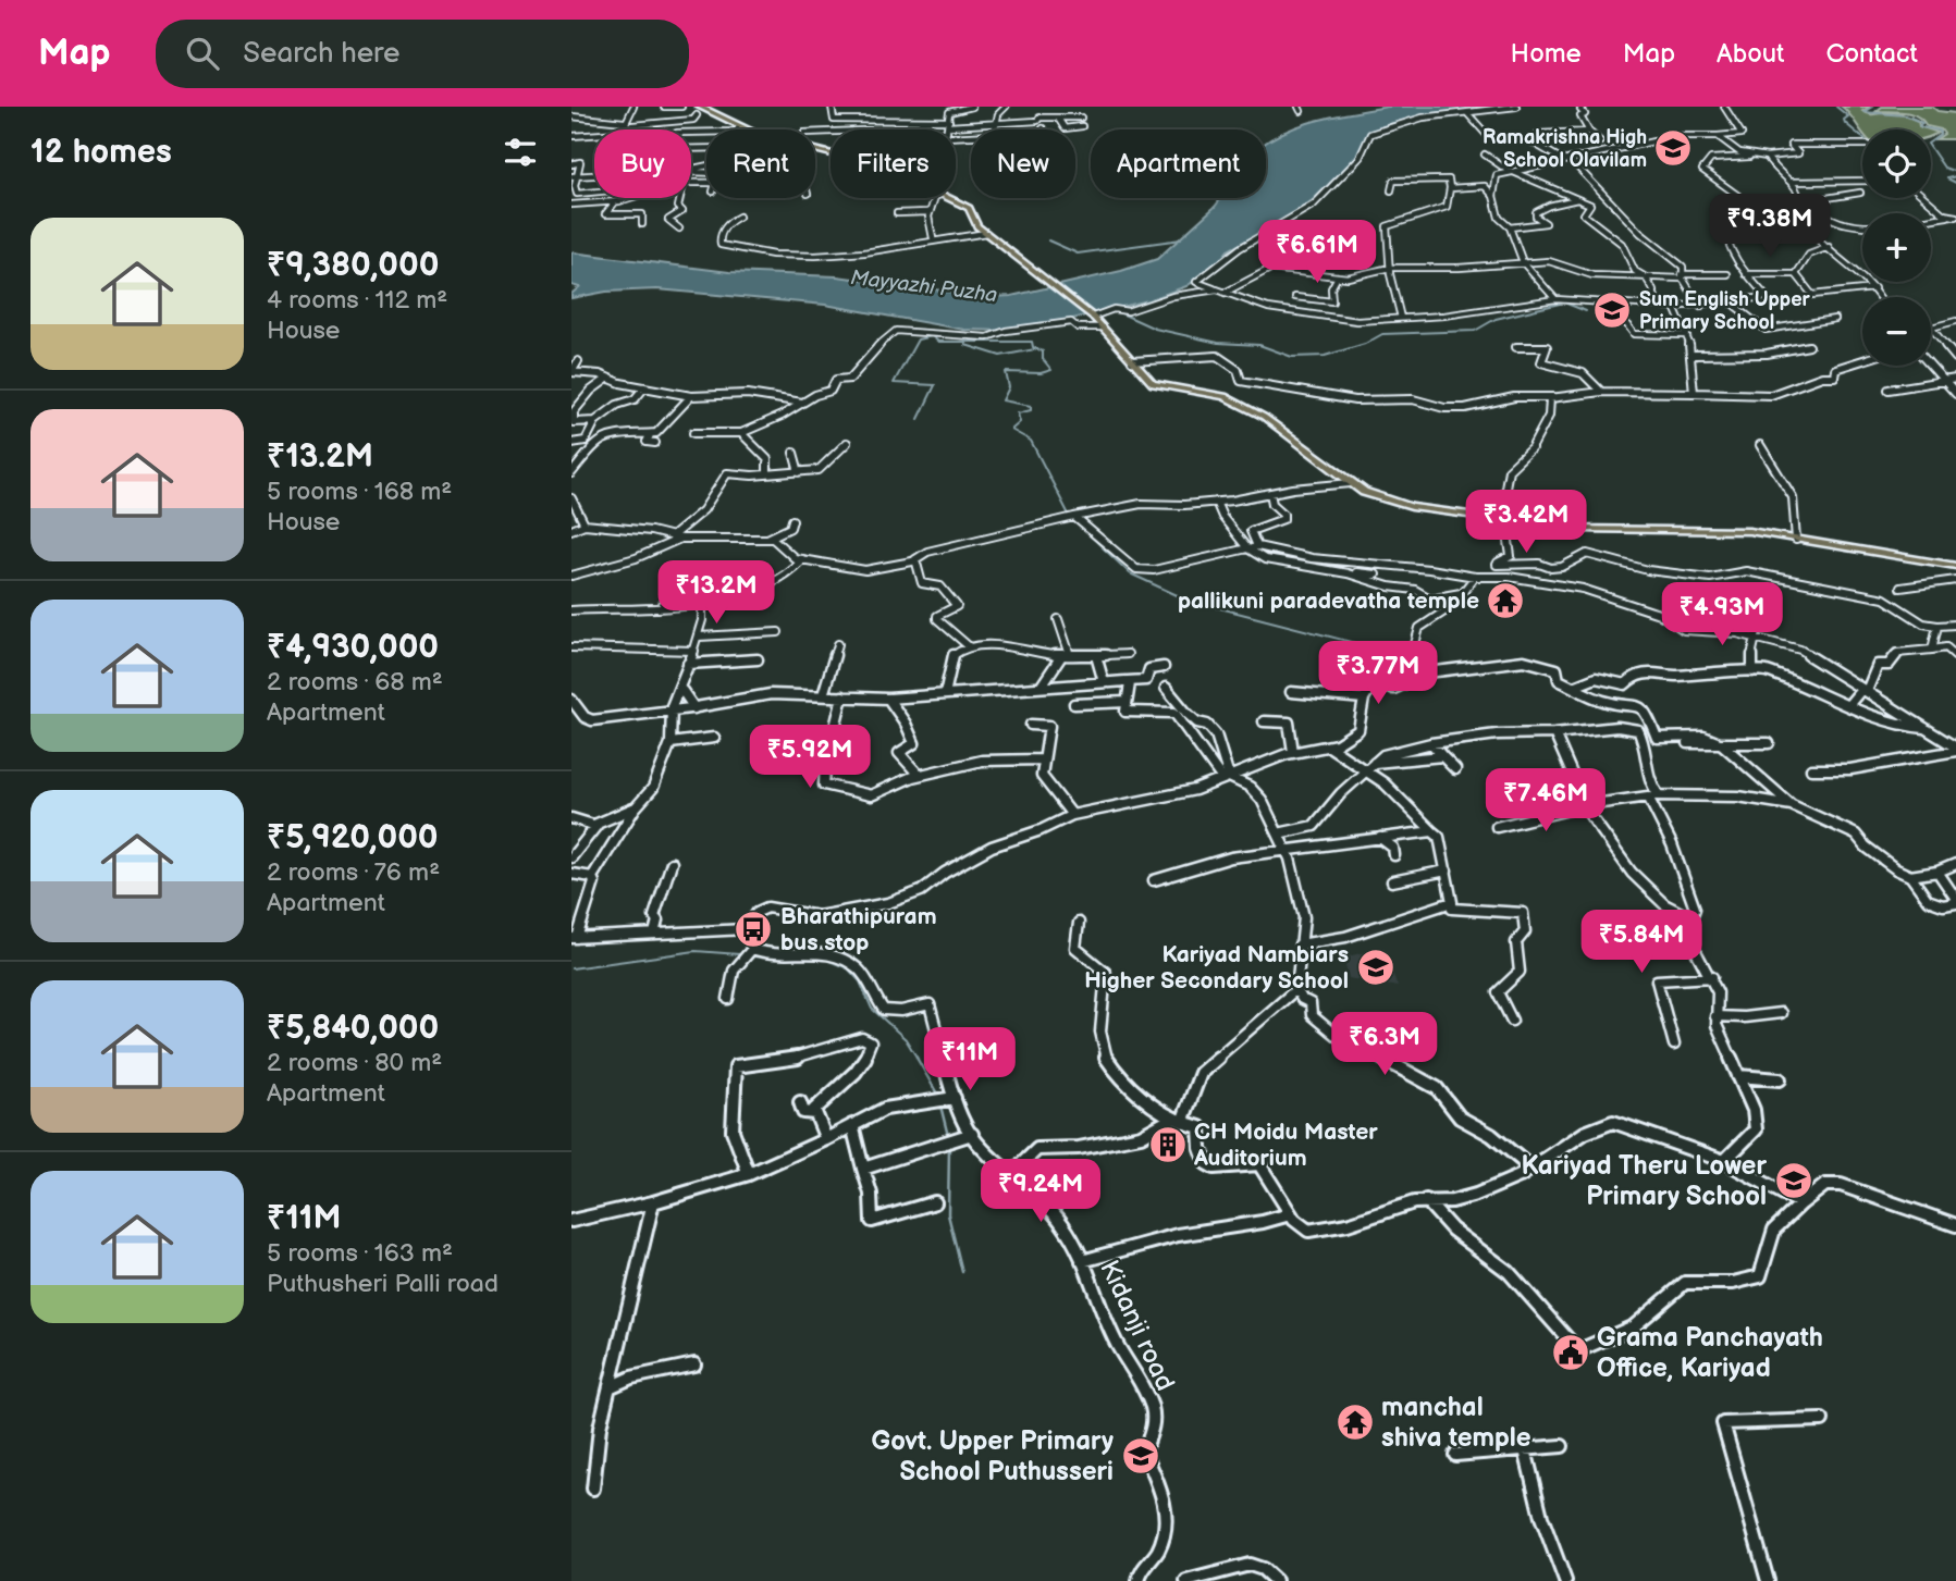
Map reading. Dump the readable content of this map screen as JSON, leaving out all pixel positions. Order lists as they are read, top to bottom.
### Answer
{
  "streets": {
    "street": ["Kidanji road"]
  },
  "water": ["Mayyazhi Puzha"],
  "places": {
    "school or university": [
      "Ramakrishna High School Olavilam",
      "Sum English Upper Primary School",
      "Kariyad Nambiars Higher Secondary School",
      "Kariyad Theru Lower Primary School",
      "Govt. Upper Primary School Puthusseri"
    ],
    "temple": ["pallikuni paradevatha temple", "manchal shiva temple"],
    "bus stop": ["Bharathipuram bus stop"],
    "building": ["CH Moidu Master Auditorium"],
    "public building": ["Grama Panchayath Office, Kariyad"]
  },
  "page": {
    "header": "Map",
    "search": "Search here",
    "nav": [
      "Home",
      "Map",
      "About",
      "Contact"
    ],
    "heading": "12 homes",
    "map_buttons": ["+", "−"],
    "chip": [
      "Buy",
      "Rent",
      "Filters",
      "New",
      "Apartment"
    ],
    "price": [
      "₹9.38M",
      "₹6.61M",
      "₹3.42M",
      "₹13.2M",
      "₹4.93M",
      "₹3.77M",
      "₹5.92M",
      "₹7.46M",
      "₹5.84M",
      "₹6.3M",
      "₹11M",
      "₹9.24M"
    ],
    "list": [
      {
        "name": "₹9,380,000",
        "note": "4 rooms · 112 m² · House"
      },
      {
        "name": "₹13.2M",
        "note": "5 rooms · 168 m² · House"
      },
      {
        "name": "₹4,930,000",
        "note": "2 rooms · 68 m² · Apartment"
      },
      {
        "name": "₹5,920,000",
        "note": "2 rooms · 76 m² · Apartment"
      },
      {
        "name": "₹5,840,000",
        "note": "2 rooms · 80 m² · Apartment"
      },
      {
        "name": "₹11M",
        "note": "5 rooms · 163 m² · Puthusheri Palli road"
      }
    ]
  }
}
